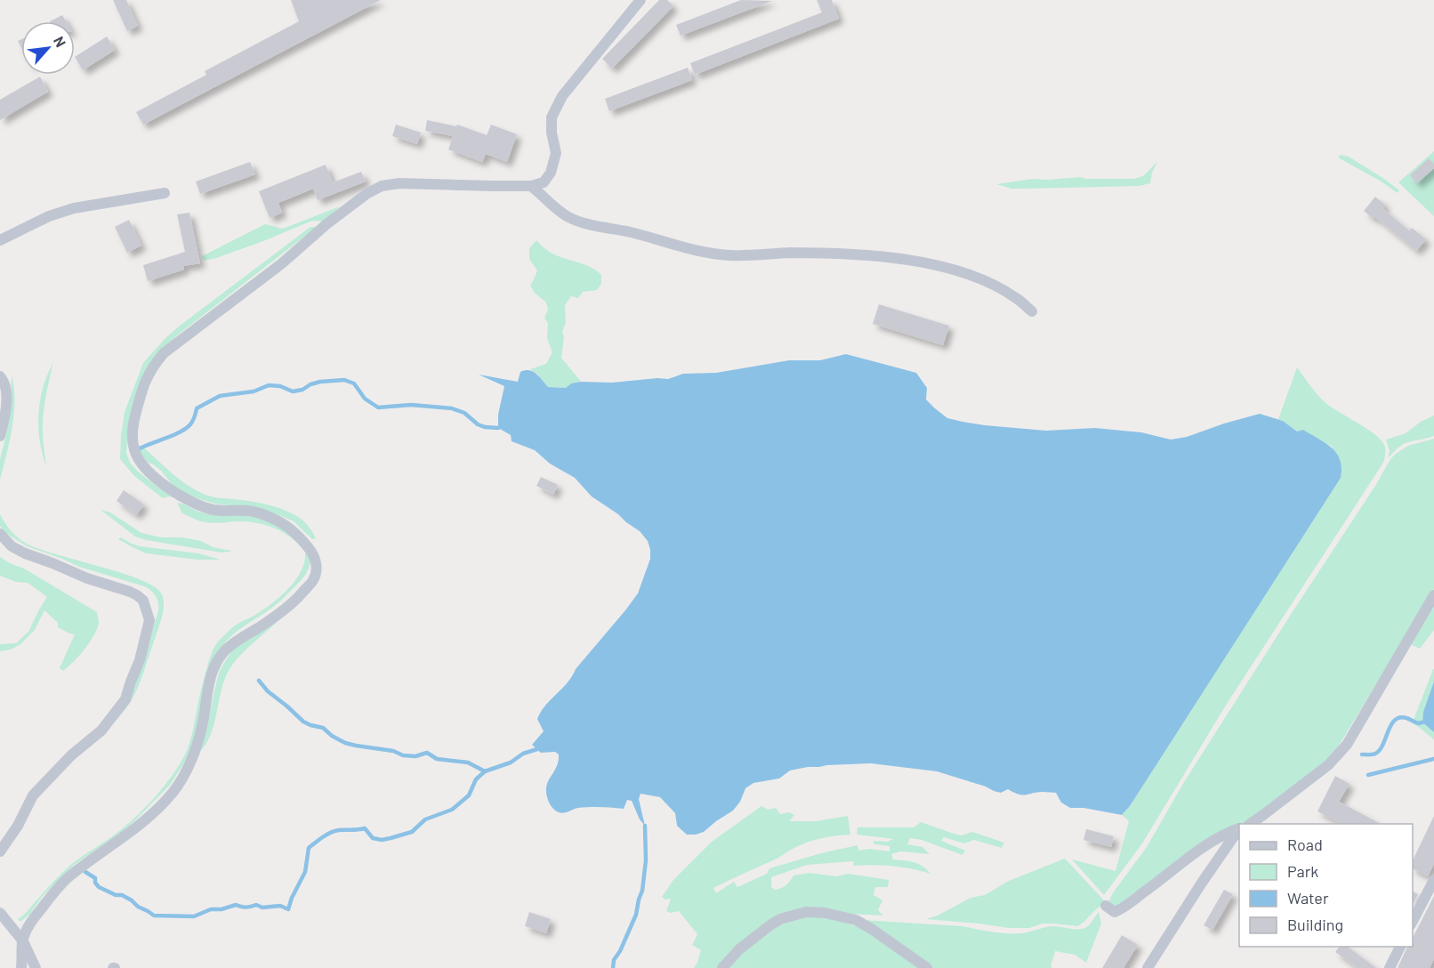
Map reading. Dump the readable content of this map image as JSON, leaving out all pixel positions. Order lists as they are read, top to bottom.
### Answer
{
  "legend": [
    "Road",
    "Park",
    "Water",
    "Building"
  ],
  "north": "top right"
}
